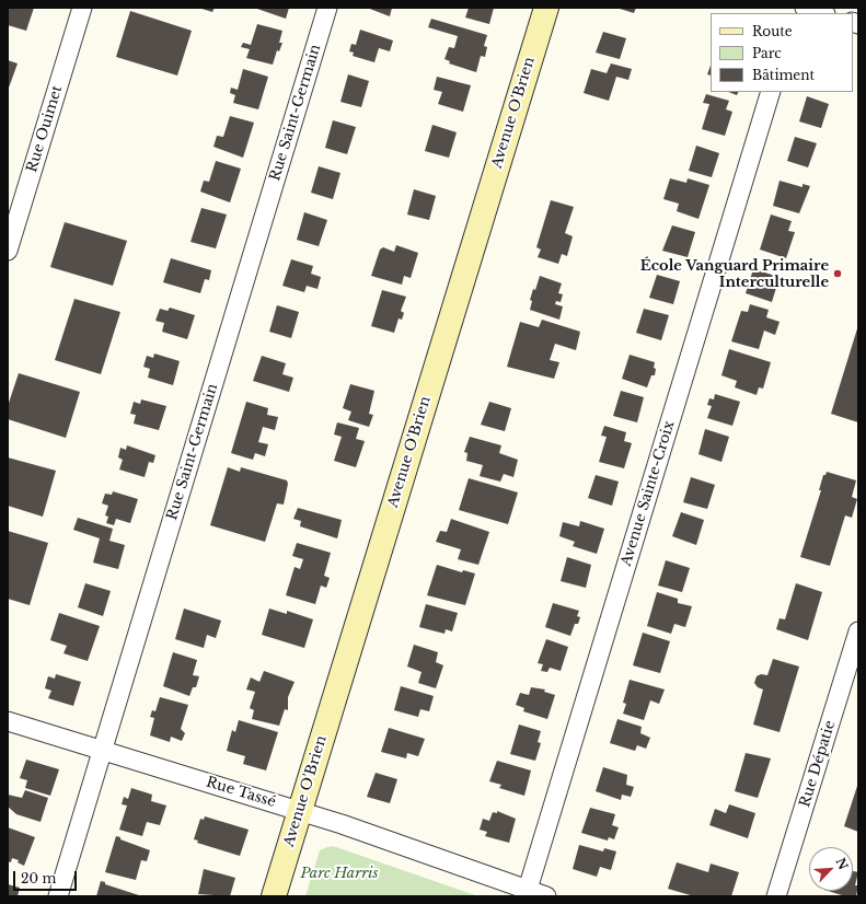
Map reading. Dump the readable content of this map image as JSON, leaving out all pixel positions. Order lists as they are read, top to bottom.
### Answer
{
  "streets": {
    "street": [
      "Rue Saint-Germain",
      "Avenue O'Brien",
      "Rue Ouimet",
      "Avenue Sainte-Croix",
      "Rue Dépatie",
      "Rue Tassé"
    ]
  },
  "crossings": [
    ["Rue Saint-Germain", "Rue Tassé"],
    ["Avenue O'Brien", "Rue Tassé"],
    ["Avenue Sainte-Croix", "Rue Tassé"]
  ],
  "parks": ["Parc Harris"],
  "places": ["École Vanguard Primaire Interculturelle"],
  "legend": ["Route", "Parc", "Bâtiment"],
  "scale_bar": "20 m",
  "north": "top right"
}
